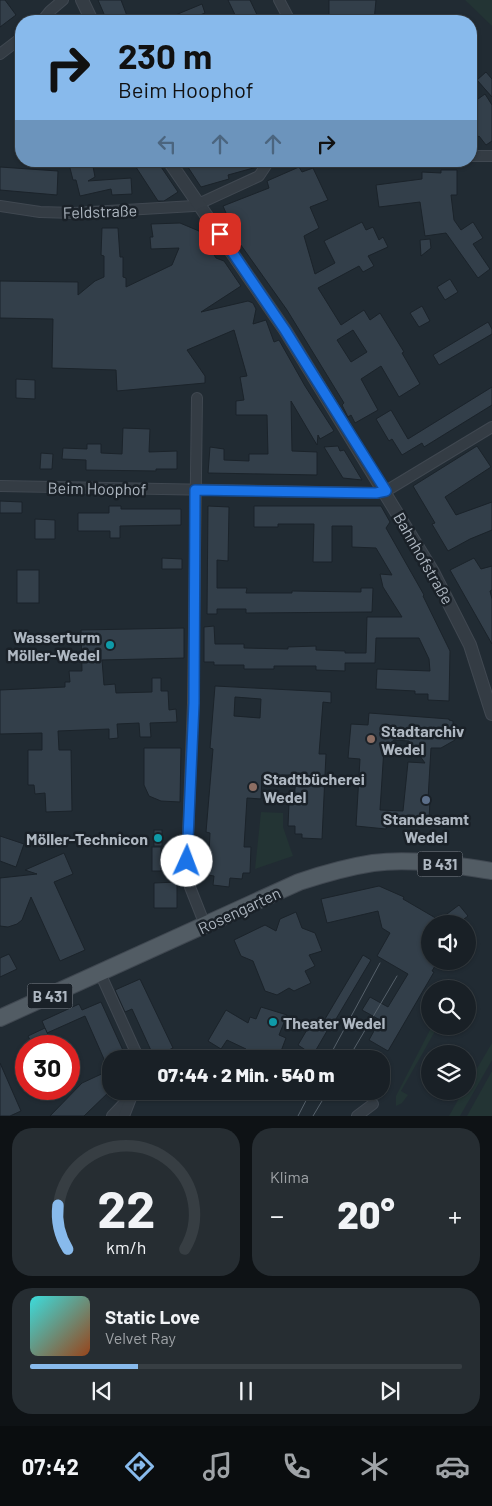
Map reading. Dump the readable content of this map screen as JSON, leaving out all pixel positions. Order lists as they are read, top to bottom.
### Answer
{
  "streets": {
    "main road": ["B 431", "Rosengarten"],
    "street": ["Feldstraße", "Beim Hoophof", "Bahnhofstraße"]
  },
  "crossings": [
    ["Feldstraße", "Bahnhofstraße"],
    ["Beim Hoophof", "Bahnhofstraße"]
  ],
  "places": [
    "Wasserturm Möller-Wedel",
    "Stadtarchiv Wedel",
    "Stadtbücherei Wedel",
    "Standesamt Wedel",
    "Möller-Technicon",
    "Theater Wedel"
  ],
  "page": {
    "turn": ["230 m", "Beim Hoophof"],
    "limit": "30",
    "trip": "07:44 · 2 Min. · 540 m",
    "tile": "Klima",
    "heat": ["−", "20°", "+"],
    "song": ["Static Love", "Velvet Ray"],
    "tabs": "07:42",
    "gauge": ["22", "km/h"]
  }
}
